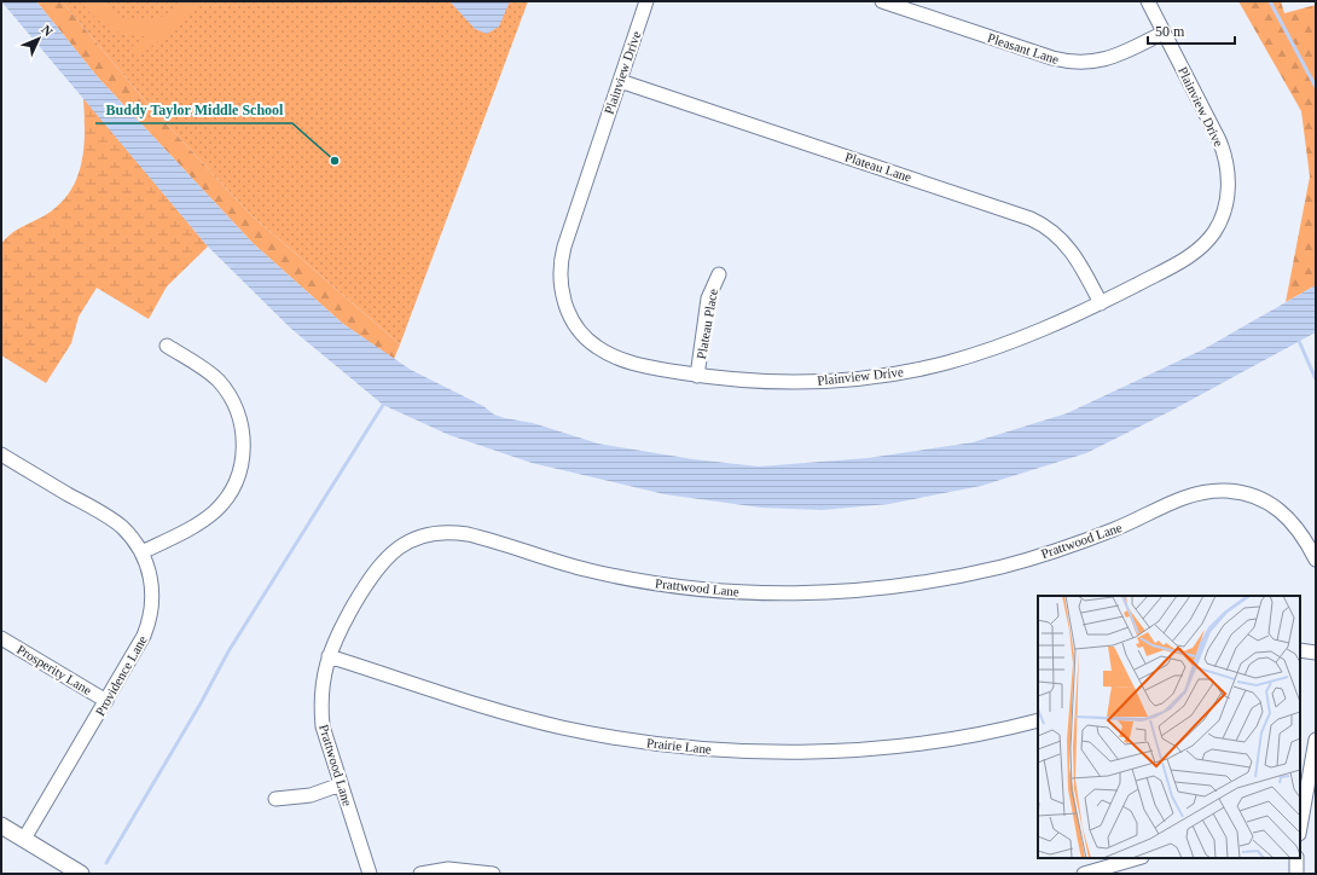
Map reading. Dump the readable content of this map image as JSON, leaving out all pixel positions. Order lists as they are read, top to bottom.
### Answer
{
  "streets": {
    "street": [
      "Pleasant Lane",
      "Plainview Drive",
      "Plateau Lane",
      "Plateau Place",
      "Prattwood Lane",
      "Prosperity Lane",
      "Providence Lane",
      "Prairie Lane"
    ]
  },
  "crossings": [
    ["Pleasant Lane", "Plainview Drive"],
    ["Plainview Drive", "Plateau Lane"],
    ["Plainview Drive", "Plateau Place"],
    ["Prattwood Lane", "Prairie Lane"],
    ["Prosperity Lane", "Providence Lane"]
  ],
  "places": ["Buddy Taylor Middle School"],
  "scale_bar": "50 m",
  "north": "top right"
}
